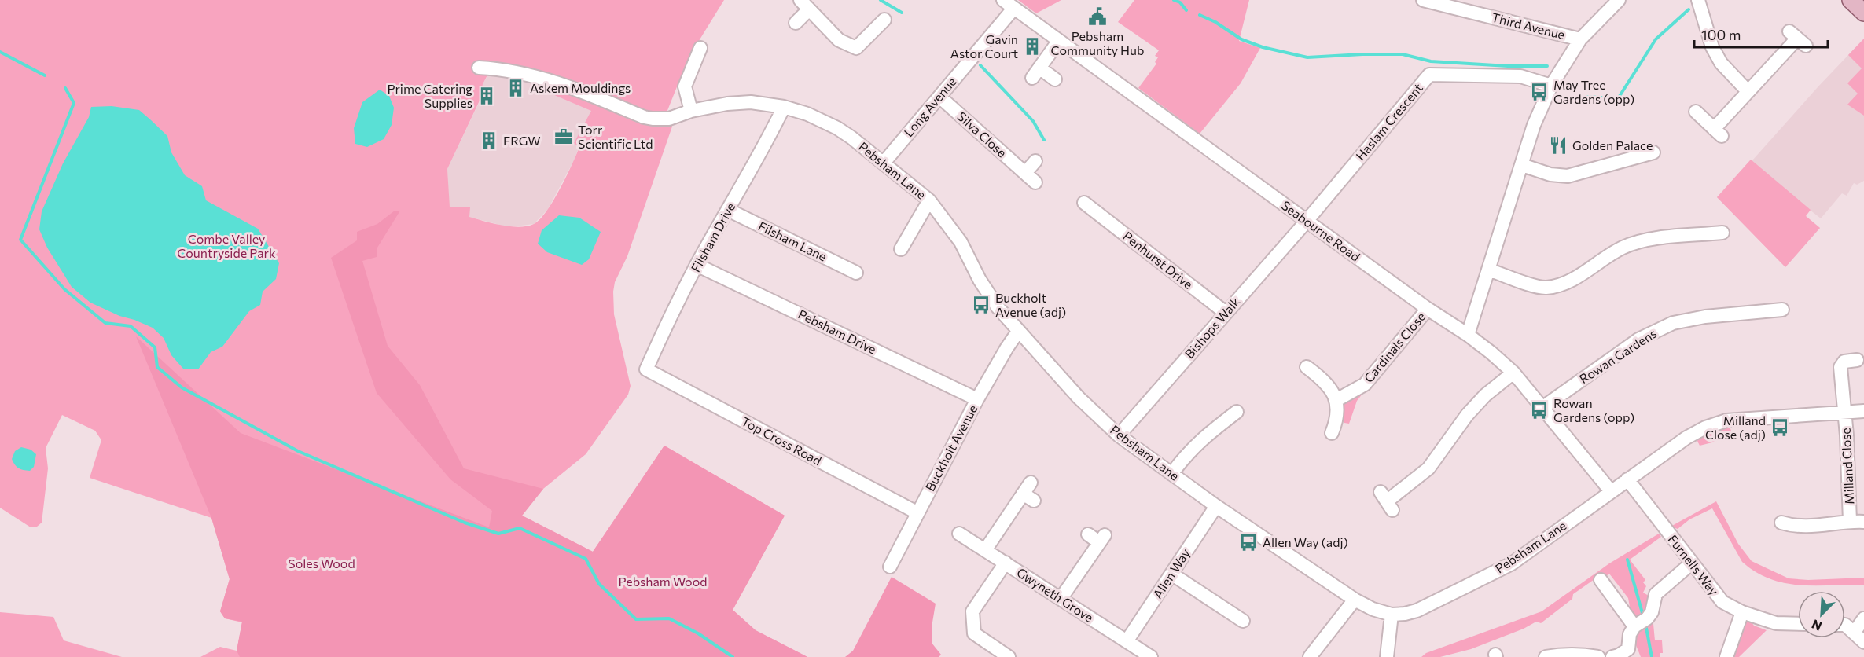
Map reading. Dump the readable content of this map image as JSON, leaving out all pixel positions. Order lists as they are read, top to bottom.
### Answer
{
  "streets": {
    "street": [
      "Third Avenue",
      "Long Avenue",
      "Haslam Crescent",
      "Silva Close",
      "Pebsham Lane",
      "Seabourne Road",
      "Filsham Drive",
      "Filsham Lane",
      "Penhurst Drive",
      "Bishops Walk",
      "Pebsham Drive",
      "Cardinals Close",
      "Rowan Gardens",
      "Top Cross Road",
      "Buckholt Avenue",
      "Milland Close",
      "Furnells Way",
      "Allen Way",
      "Gwyneth Grove"
    ]
  },
  "crossings": [
    ["Long Avenue", "Silva Close"],
    ["Long Avenue", "Pebsham Lane"],
    ["Long Avenue", "Seabourne Road"],
    ["Haslam Crescent", "Seabourne Road"],
    ["Haslam Crescent", "Bishops Walk"],
    ["Pebsham Lane", "Seabourne Road"],
    ["Pebsham Lane", "Filsham Drive"],
    ["Pebsham Lane", "Bishops Walk"],
    ["Pebsham Lane", "Buckholt Avenue"],
    ["Pebsham Lane", "Milland Close"],
    ["Pebsham Lane", "Furnells Way"],
    ["Pebsham Lane", "Allen Way"],
    ["Seabourne Road", "Bishops Walk"],
    ["Seabourne Road", "Cardinals Close"],
    ["Seabourne Road", "Rowan Gardens"],
    ["Filsham Drive", "Filsham Lane"],
    ["Filsham Drive", "Pebsham Drive"],
    ["Filsham Drive", "Top Cross Road"],
    ["Penhurst Drive", "Bishops Walk"],
    ["Pebsham Drive", "Buckholt Avenue"],
    ["Top Cross Road", "Buckholt Avenue"],
    ["Allen Way", "Gwyneth Grove"]
  ],
  "parks": ["Combe Valley Countryside Park", "Soles Wood", "Pebsham Wood"],
  "places": {
    "public building": ["Pebsham Community Hub"],
    "building": [
      "Gavin Astor Court",
      "Askem Mouldings",
      "Prime Catering Supplies",
      "FRGW"
    ],
    "bus stop": [
      "May Tree Gardens (opp)",
      "Buckholt Avenue (adj)",
      "Rowan Gardens (opp)",
      "Milland Close (adj)",
      "Allen Way (adj)"
    ],
    "office": ["Torr Scientific Ltd"],
    "restaurant": ["Golden Palace"]
  },
  "scale_bar": "100 m",
  "north": "bottom left"
}
